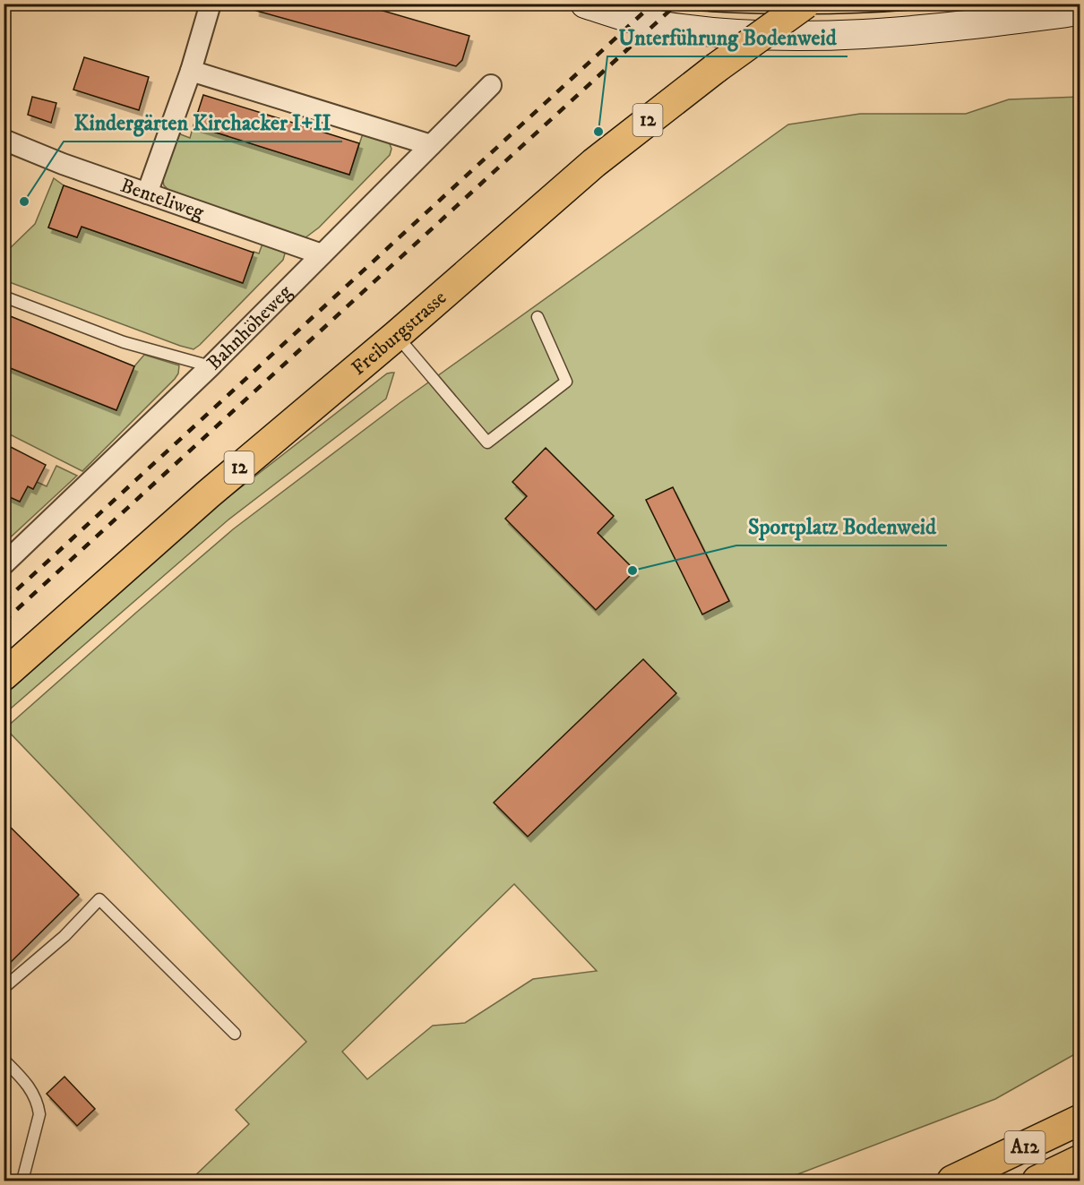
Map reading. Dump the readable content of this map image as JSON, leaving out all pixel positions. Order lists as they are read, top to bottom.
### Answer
{
  "streets": {
    "main road": ["12", "Freiburgstrasse", "A12"],
    "street": ["Benteliweg", "Bahnhöheweg"]
  },
  "crossings": [
    ["Benteliweg", "Bahnhöheweg"]
  ],
  "places": ["Unterführung Bodenweid", "Kindergärten Kirchacker I+II", "Sportplatz Bodenweid"]
}
